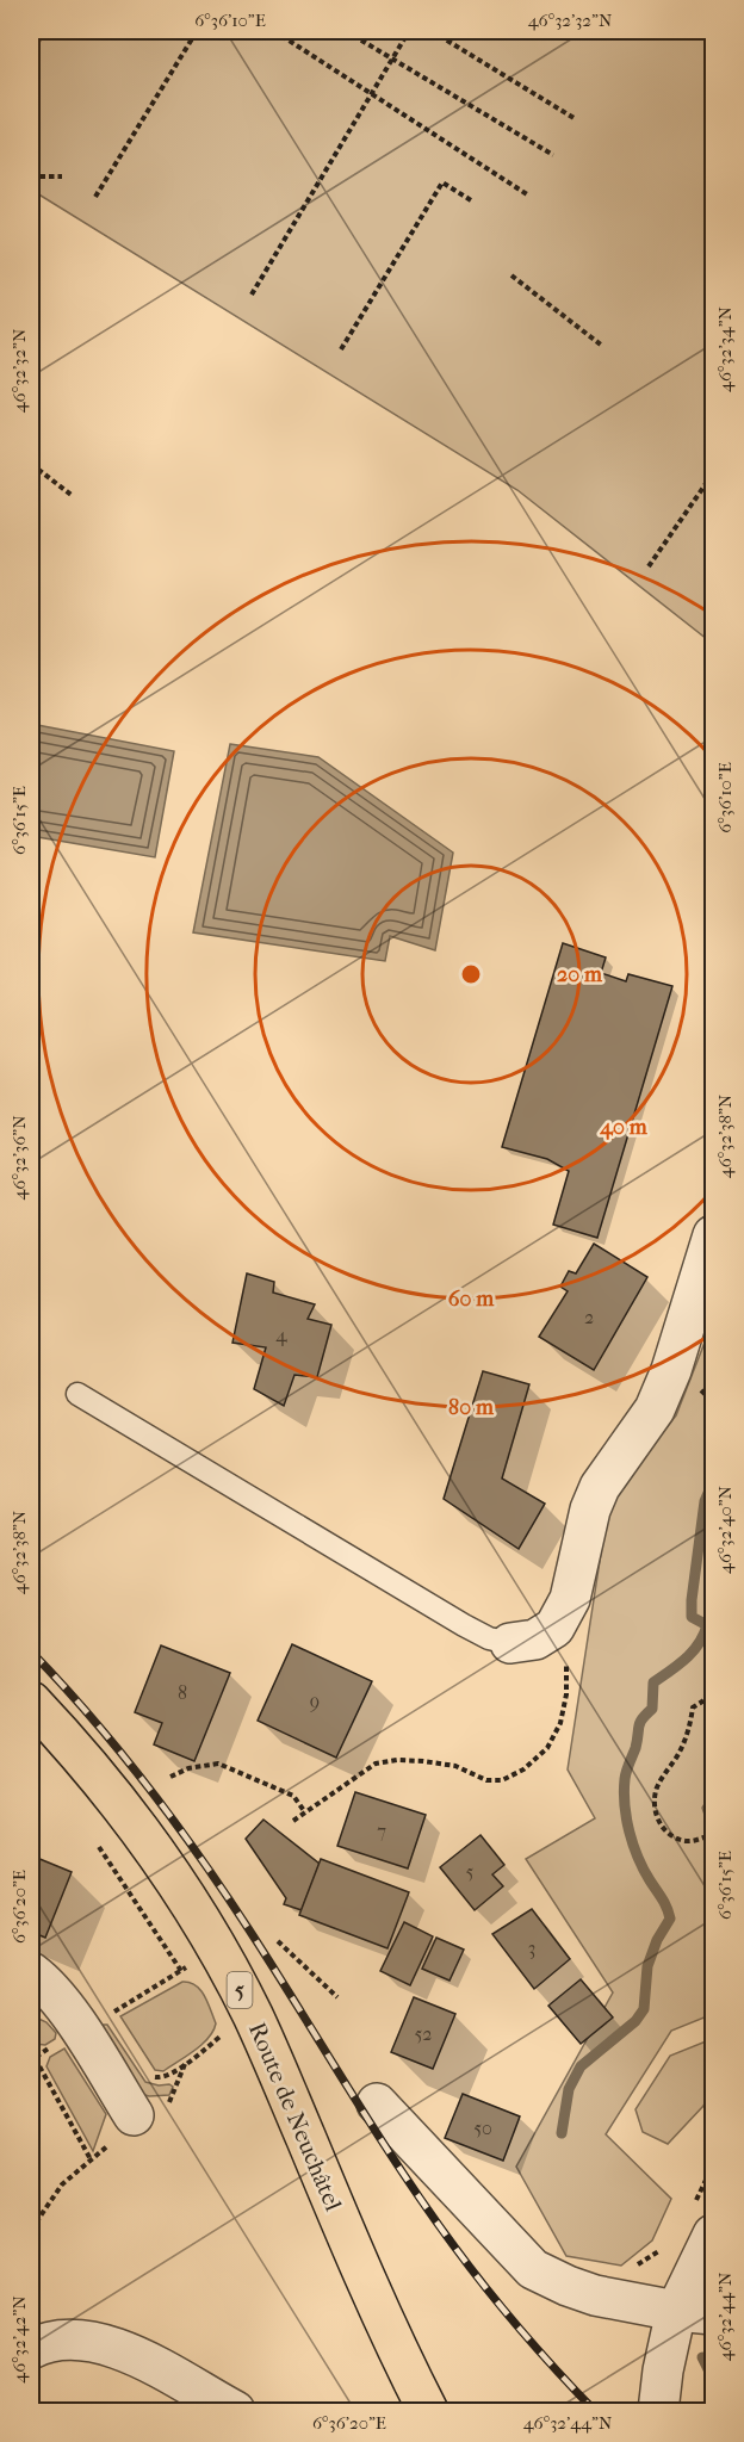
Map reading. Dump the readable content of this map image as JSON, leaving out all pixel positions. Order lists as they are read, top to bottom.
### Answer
{
  "streets": {
    "main road": ["5", "Route de Neuchâtel"]
  },
  "house_numbers": [
    "2",
    "4",
    "8",
    "9",
    "7",
    "5",
    "3",
    "52",
    "50"
  ],
  "coordinates": [
    "6°36'10\"E",
    "46°32'32\"N",
    "46°32'34\"N",
    "6°36'15\"E",
    "46°32'38\"N",
    "46°32'36\"N",
    "46°32'40\"N",
    "6°36'20\"E",
    "46°32'44\"N",
    "46°32'42\"N"
  ],
  "rings": [
    "20 m",
    "40 m",
    "60 m",
    "80 m"
  ]
}
